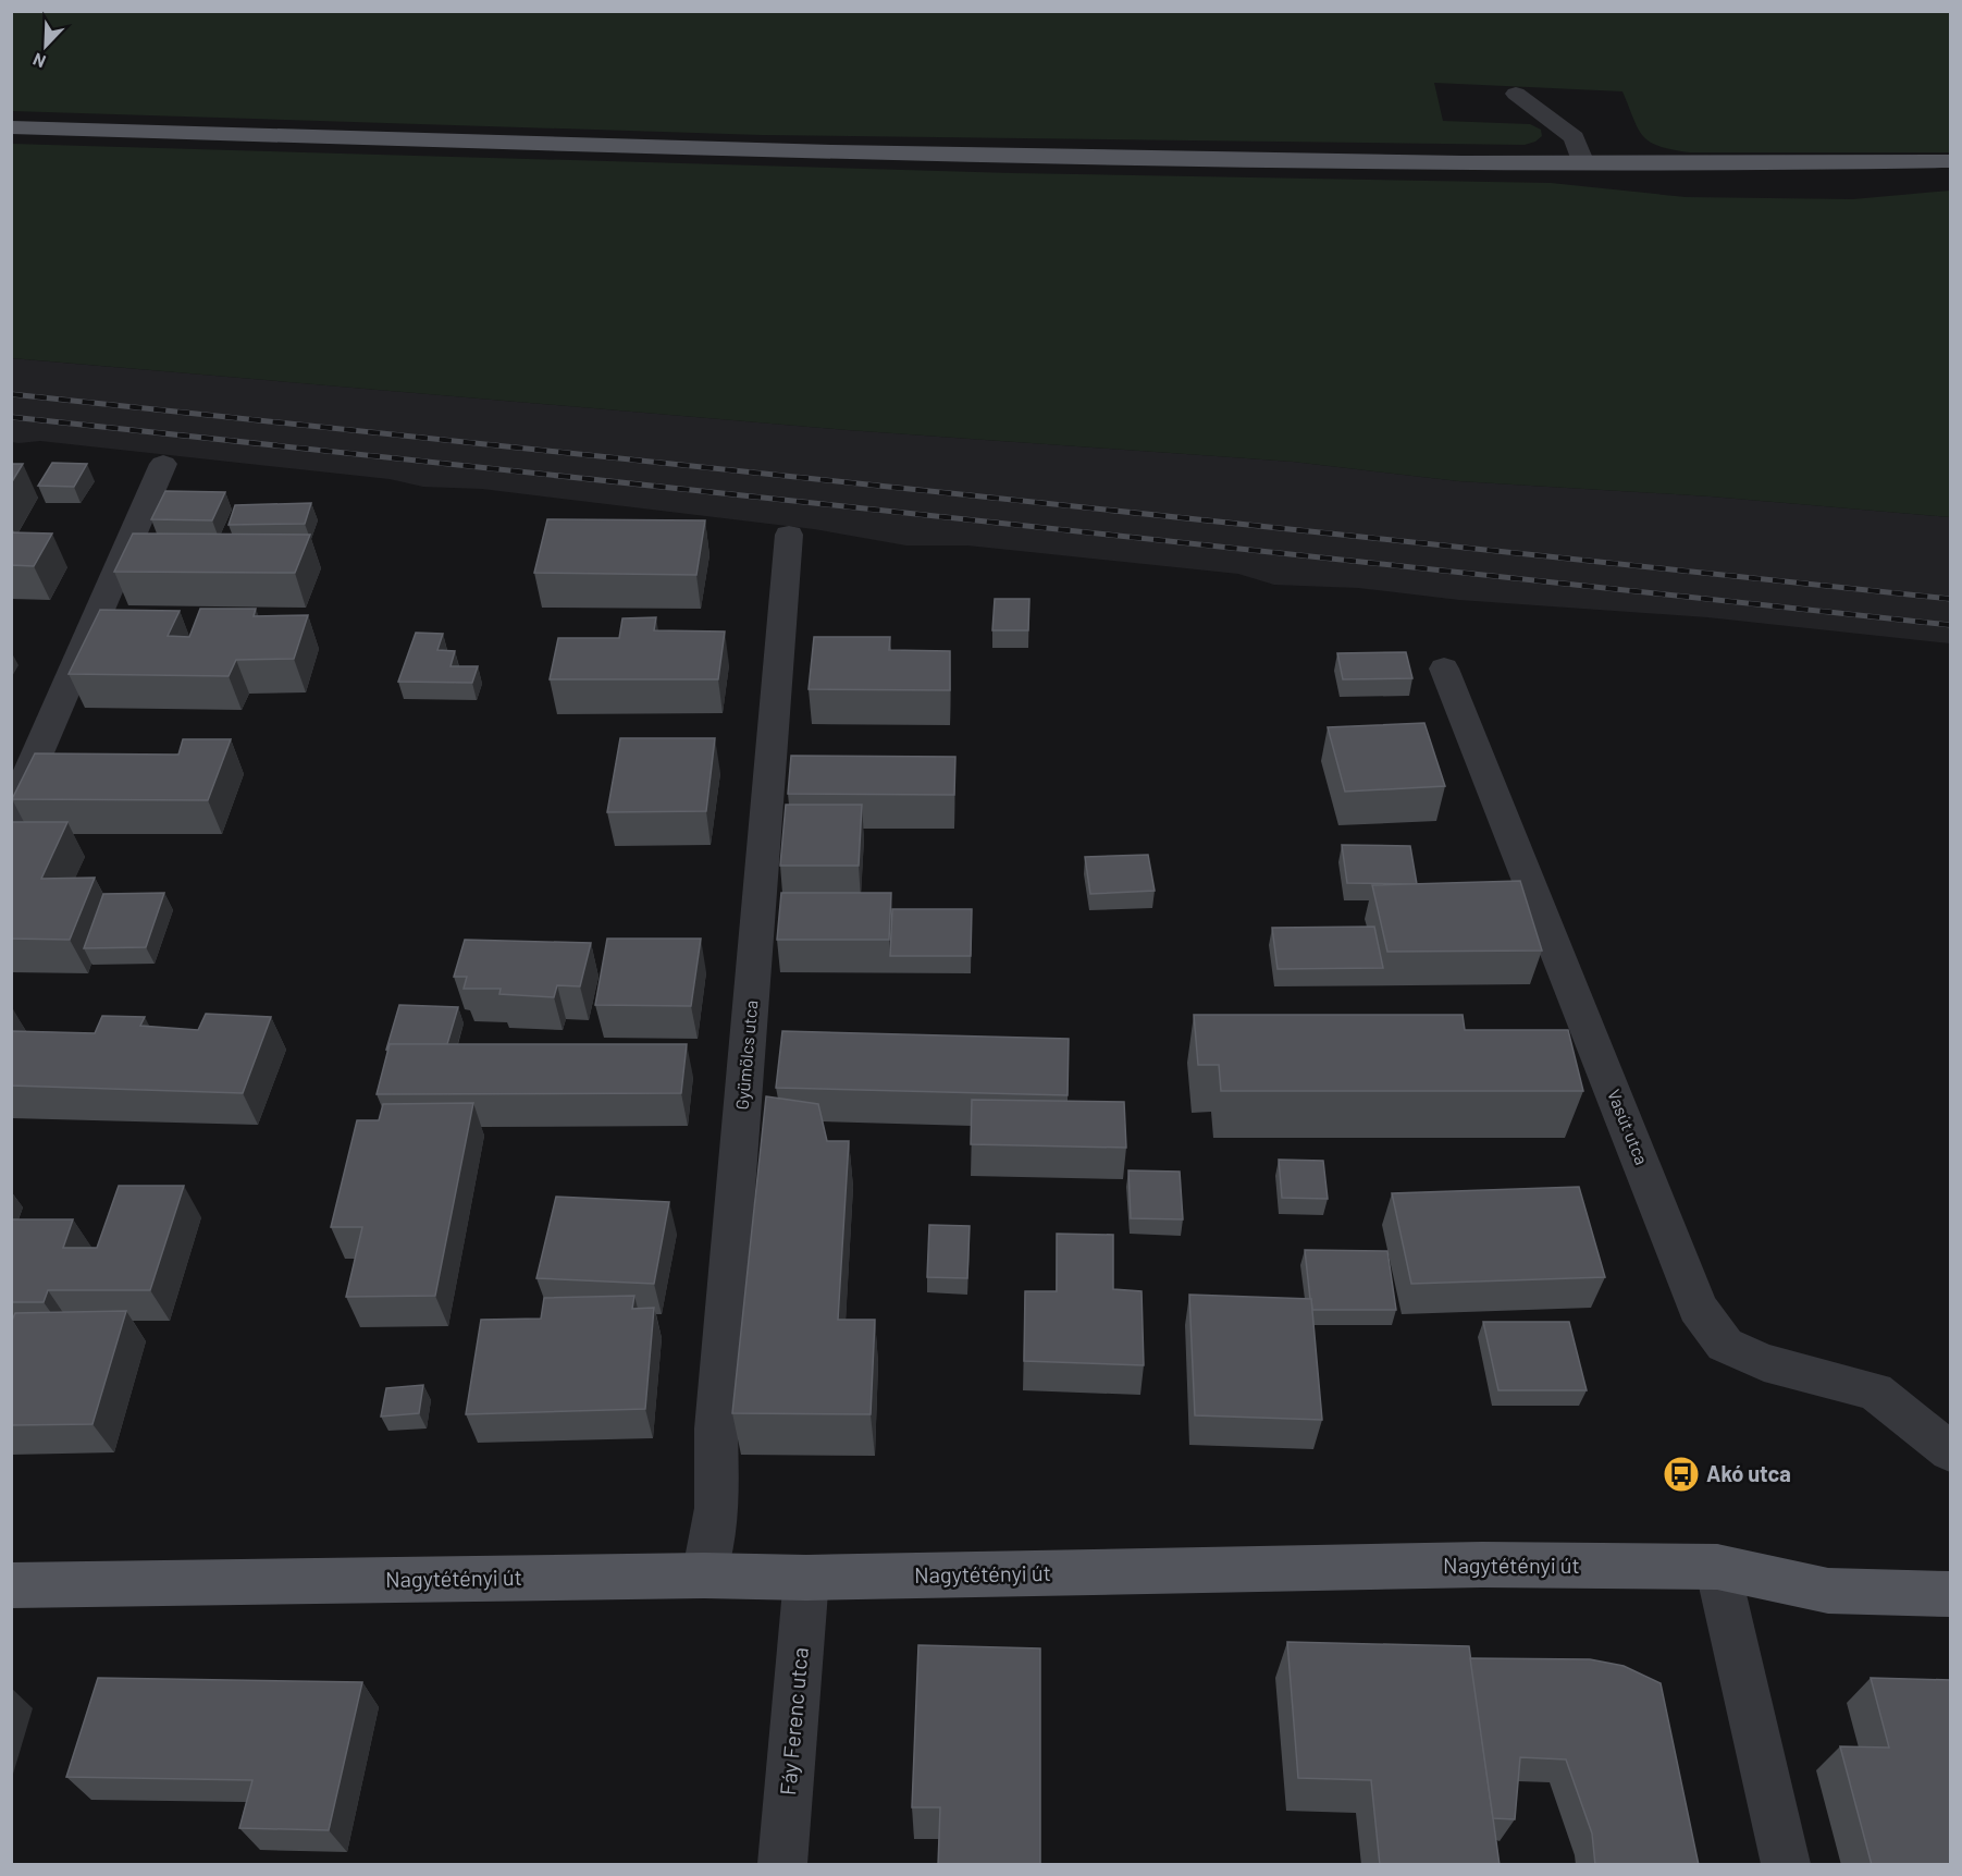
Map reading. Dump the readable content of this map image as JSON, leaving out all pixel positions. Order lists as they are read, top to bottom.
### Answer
{
  "streets": {
    "main road": ["Nagytétényi út"],
    "street": ["Gyümölcs utca", "Vasút utca", "Fáy Ferenc utca"]
  },
  "crossings": [
    ["Gyümölcs utca", "Nagytétényi út"],
    ["Nagytétényi út", "Fáy Ferenc utca"]
  ],
  "places": {
    "bus stop": ["Akó utca"]
  },
  "north": "bottom left"
}
